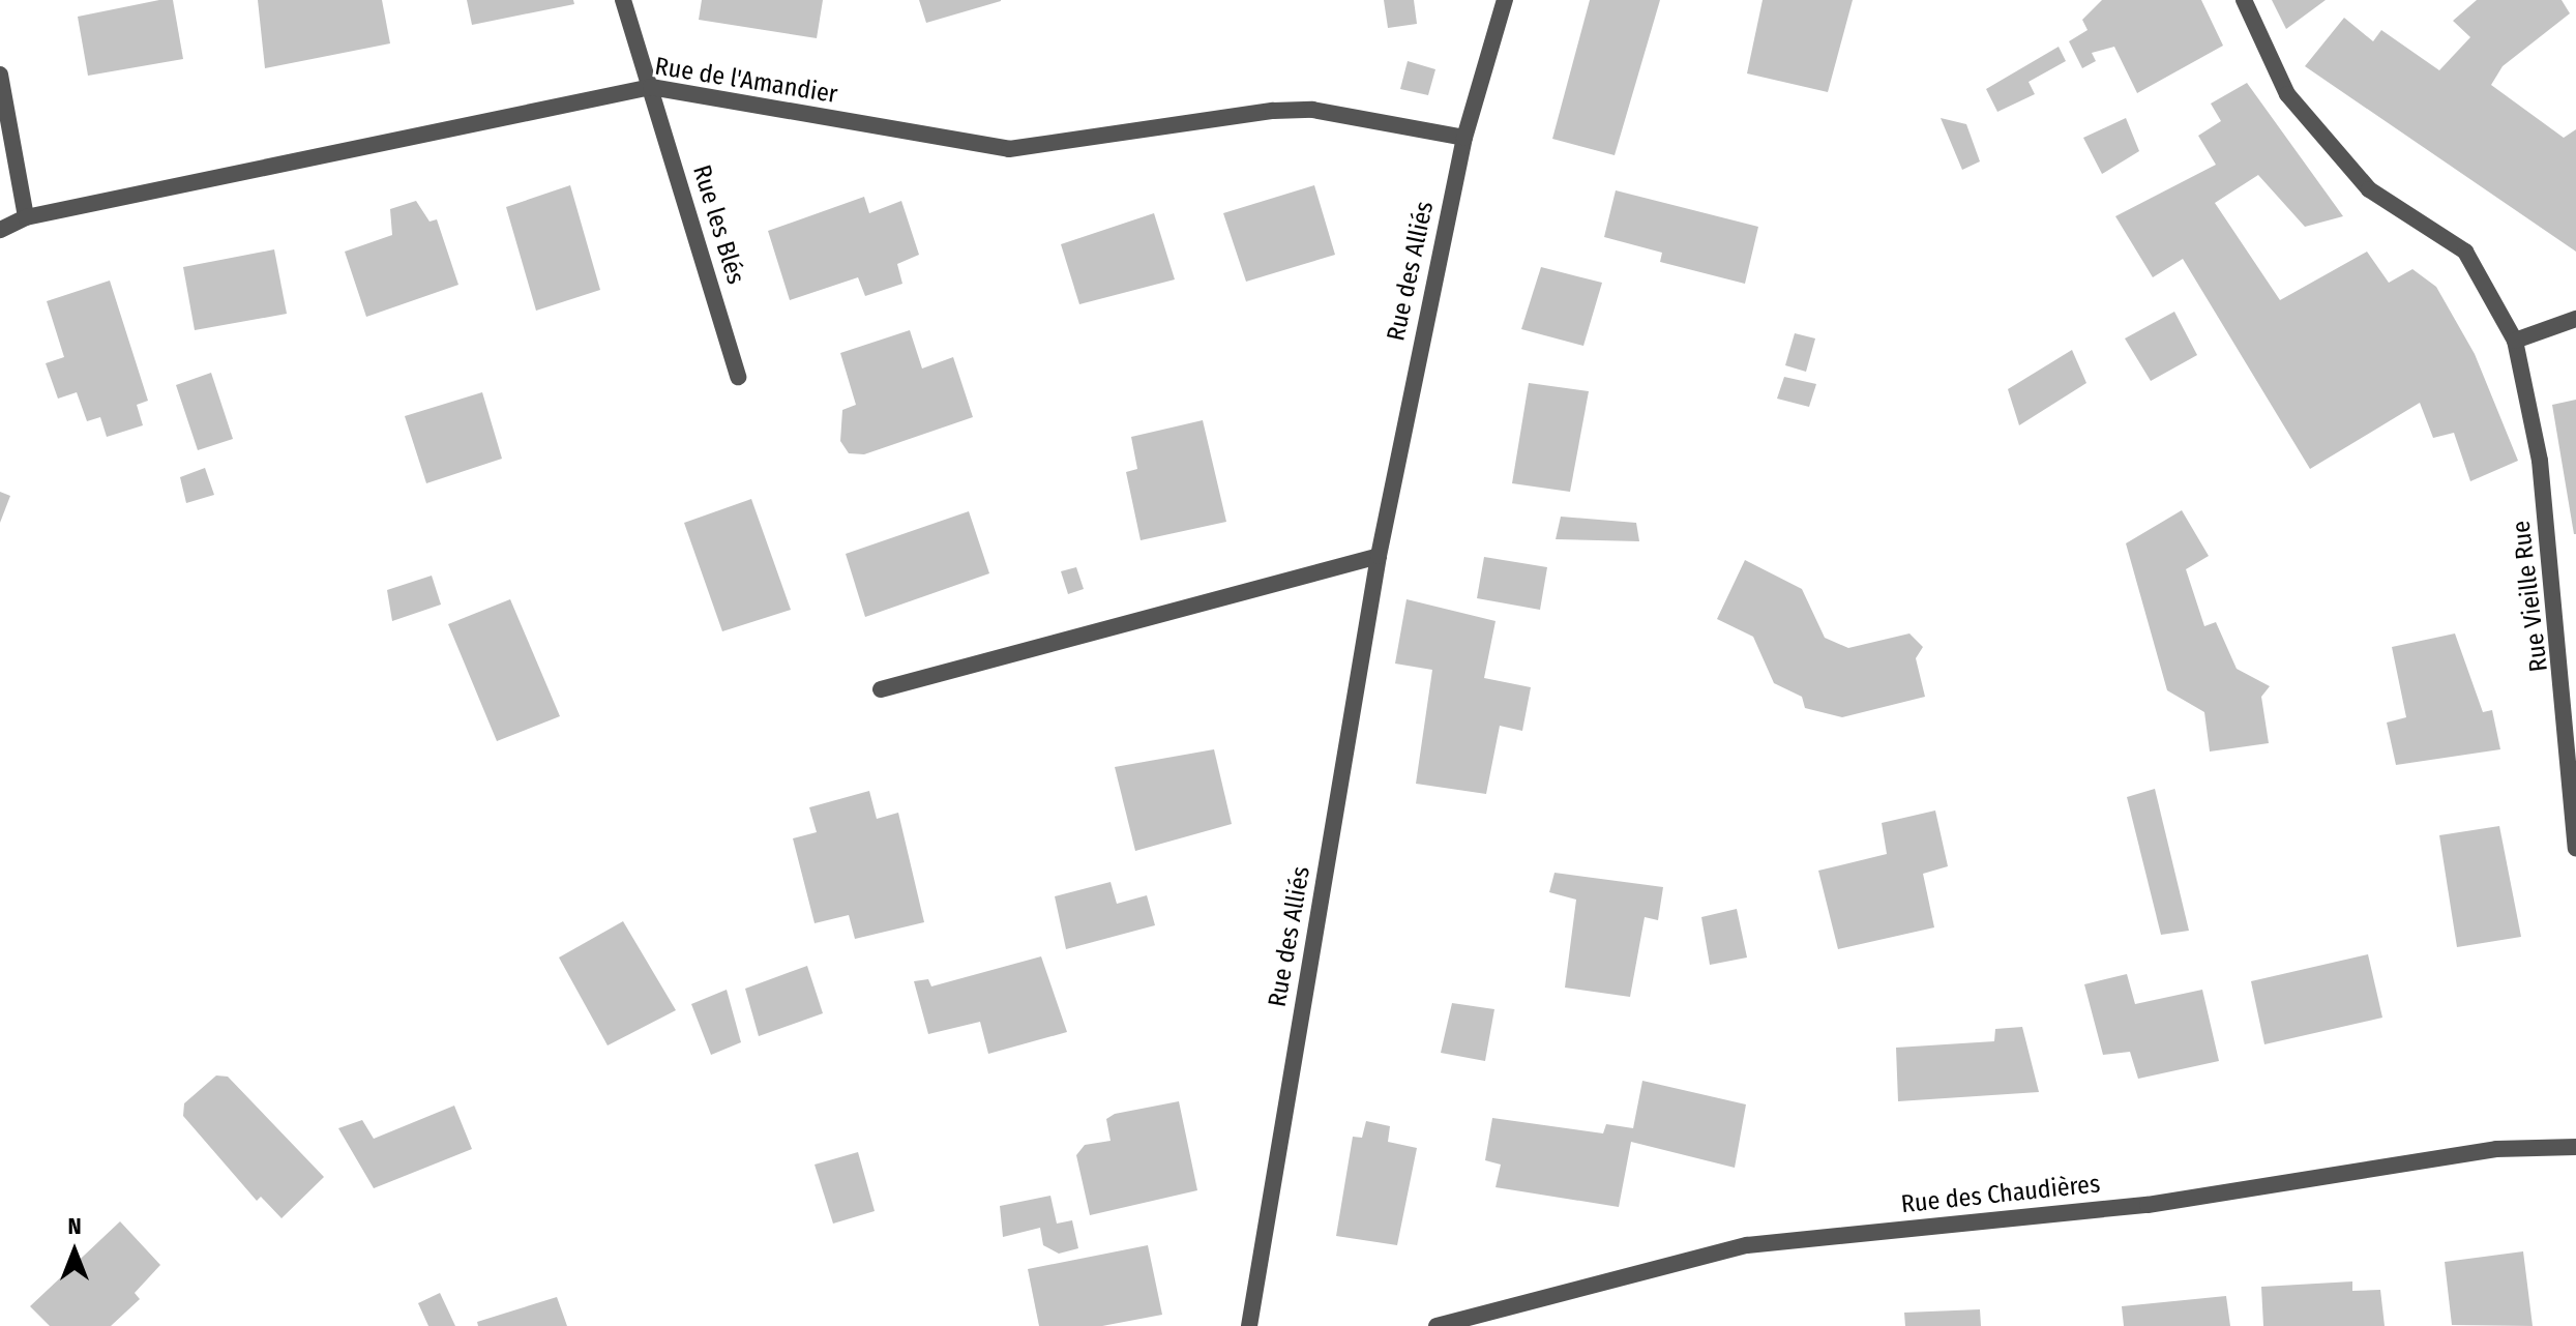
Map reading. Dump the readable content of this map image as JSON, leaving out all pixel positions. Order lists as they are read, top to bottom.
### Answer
{
  "streets": {
    "street": [
      "Rue de l'Amandier",
      "Rue les Blés",
      "Rue des Alliés",
      "Rue Vieille Rue",
      "Rue des Chaudières"
    ]
  },
  "crossings": [
    ["Rue de l'Amandier", "Rue les Blés"],
    ["Rue de l'Amandier", "Rue des Alliés"]
  ],
  "north": "top"
}
